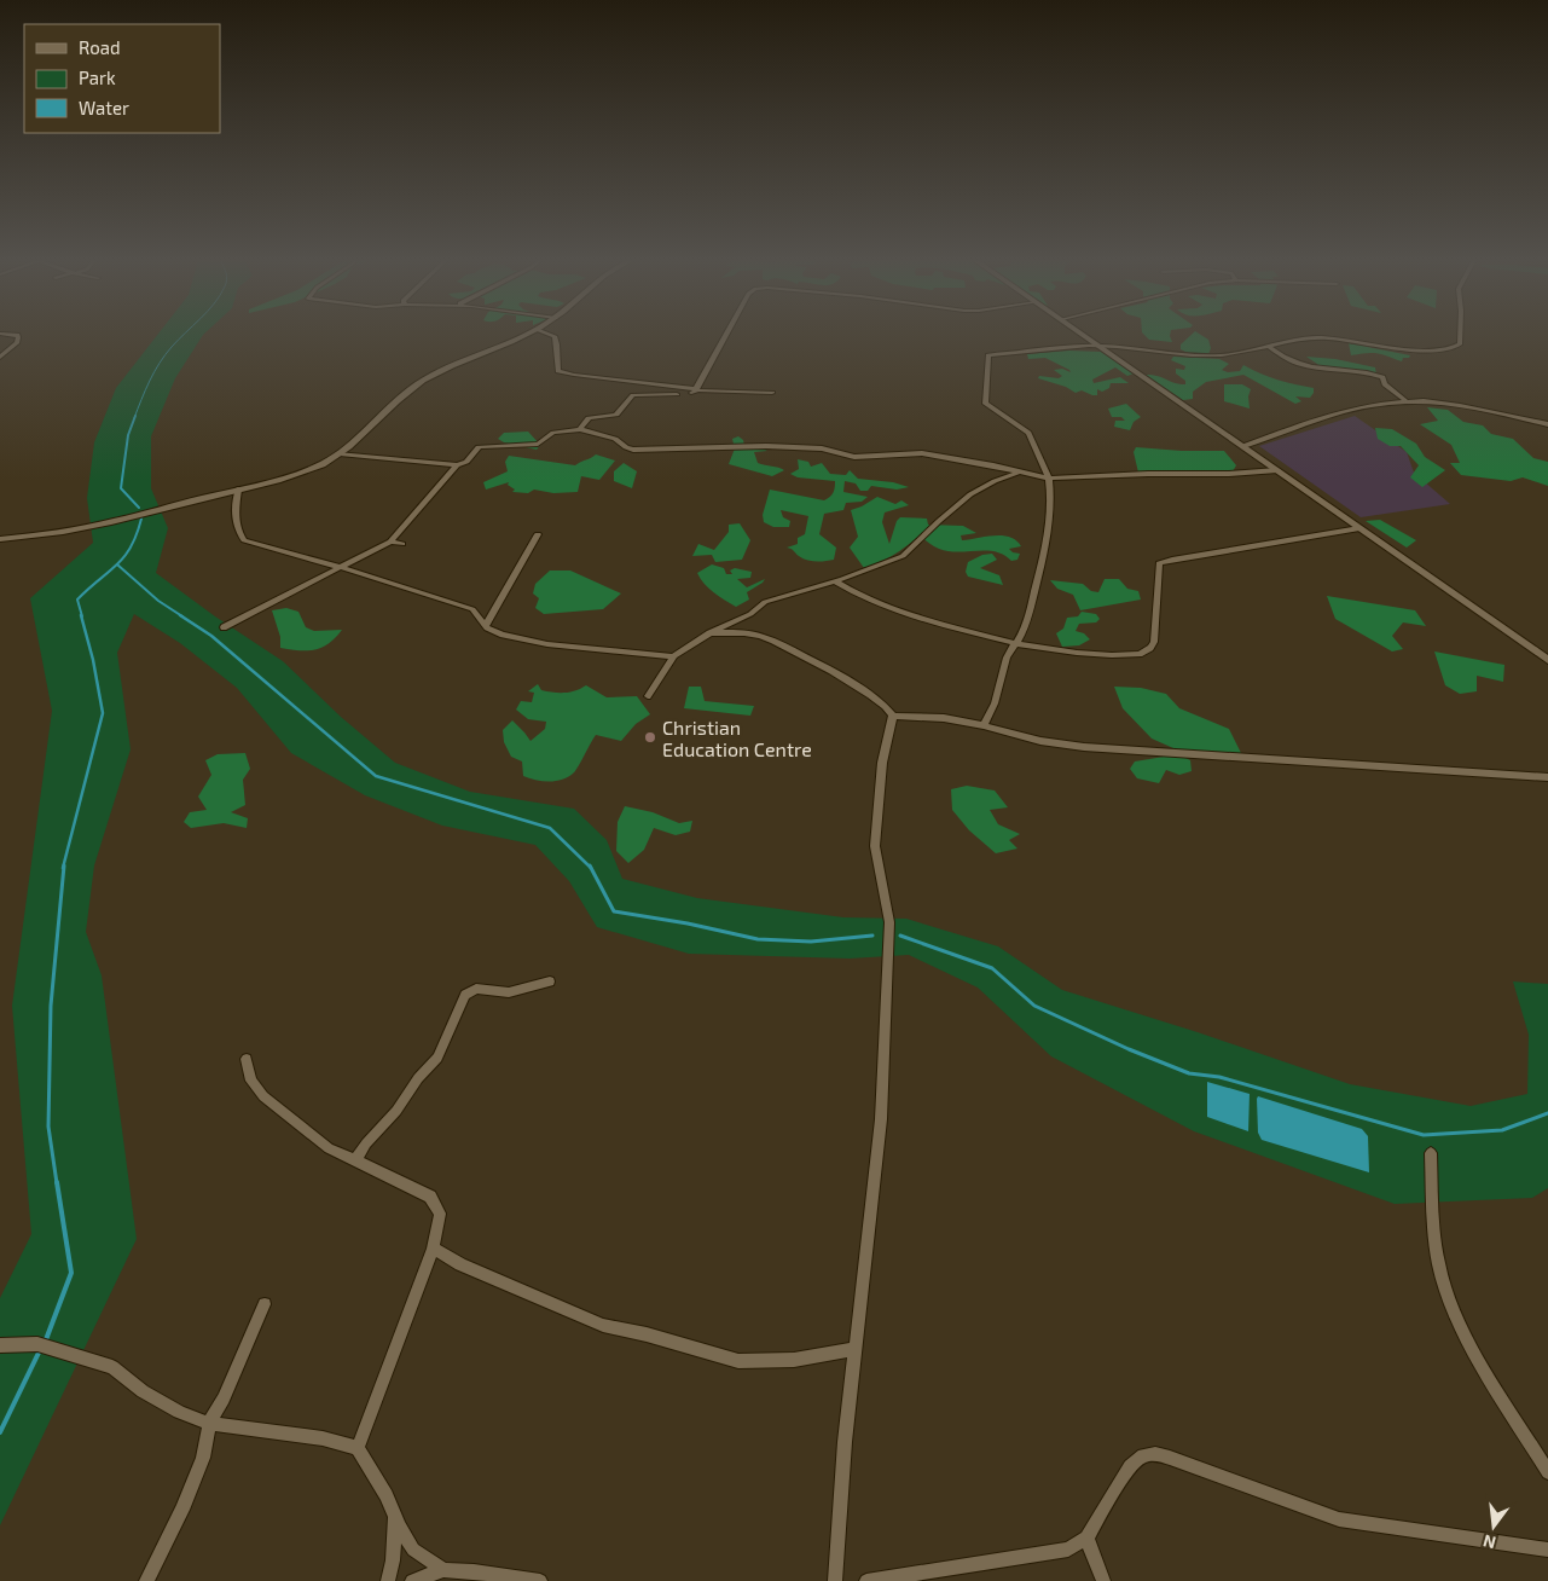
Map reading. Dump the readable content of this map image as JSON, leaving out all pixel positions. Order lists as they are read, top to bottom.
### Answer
{
  "places": ["Christian Education Centre"],
  "legend": ["Road", "Park", "Water"],
  "north": "bottom"
}
